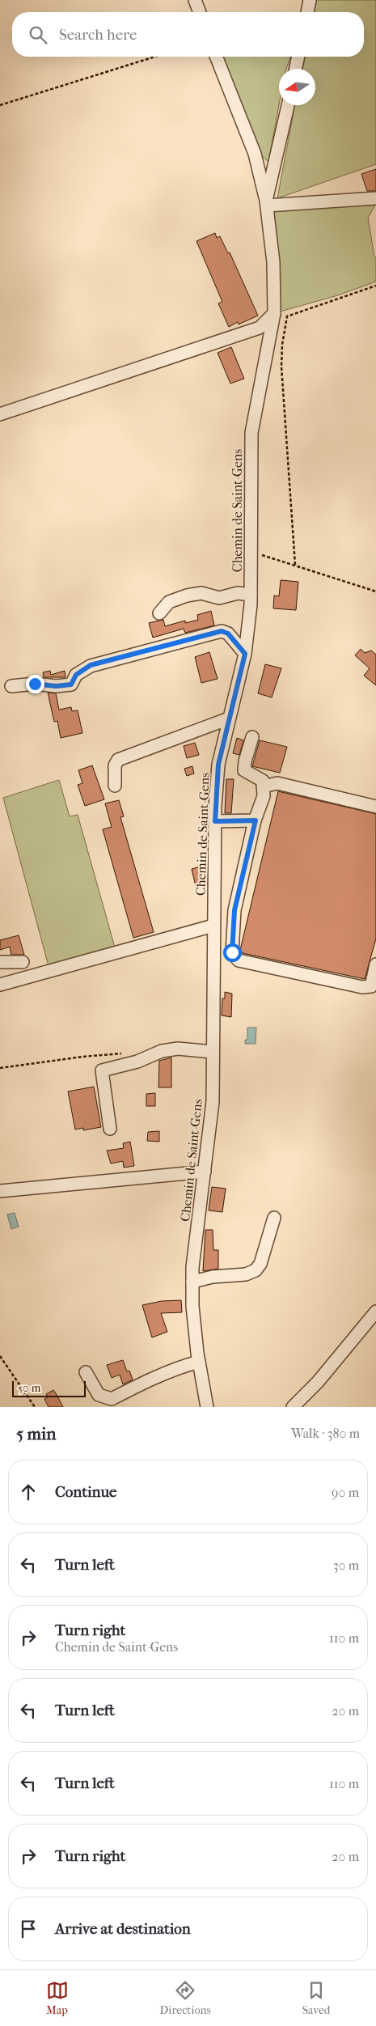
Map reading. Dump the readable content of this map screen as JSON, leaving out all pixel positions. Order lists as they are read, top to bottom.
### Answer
{
  "streets": {
    "street": ["Chemin de Saint-Gens"]
  },
  "scale_bar": "50 m",
  "north": "left",
  "page": {
    "search": "Search here",
    "scale": "50 m",
    "heading": ["5 min", "Walk · 380 m"],
    "list": [
      ["Continue", "90 m"],
      ["Turn left", "30 m"],
      ["Turn right", "Chemin de Saint-Gens", "110 m"],
      ["Turn left", "20 m"],
      ["Turn left", "110 m"],
      ["Turn right", "20 m"],
      "Arrive at destination"
    ],
    "nav": ["Map", "Directions", "Saved"]
  }
}
